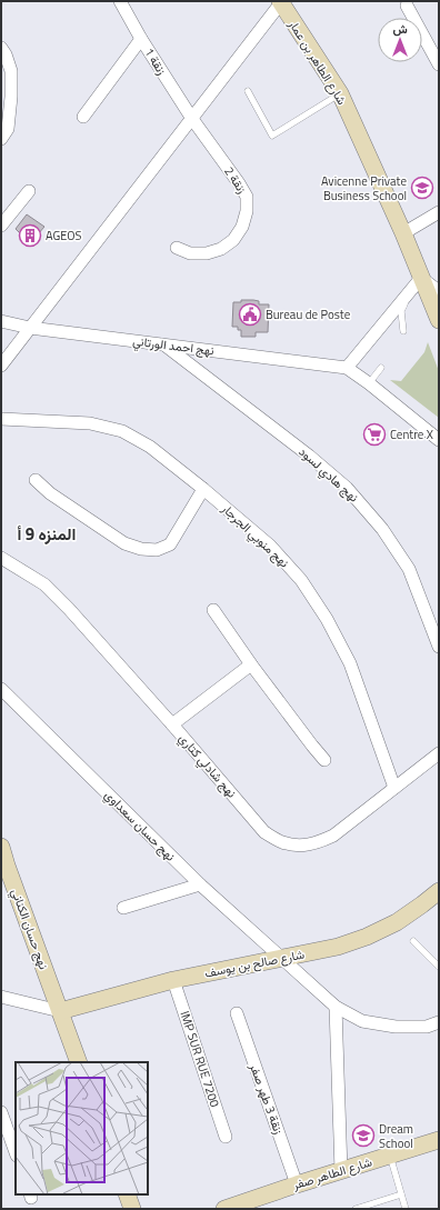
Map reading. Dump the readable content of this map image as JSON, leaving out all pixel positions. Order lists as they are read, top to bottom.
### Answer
{
  "streets": {
    "street": [
      "زنقة 1",
      "شارع الطاهر بن عمار",
      "زنقة 2",
      "نهج احمد الورتاني",
      "نهج هادي لسود",
      "نهج منوبي الجرجار",
      "نهج شادلي كتاري",
      "نهج حسان سعداوي",
      "نهج حسان الكناني",
      "شارع صالح بن يوسف",
      "IMP SUR RUE 7200",
      "زنقة 3 طهر صفر",
      "شارع الطاهر صفر"
    ]
  },
  "crossings": [
    ["زنقة 1", "زنقة 2"],
    ["نهج احمد الورتاني", "نهج هادي لسود"],
    ["نهج منوبي الجرجار", "نهج شادلي كتاري"],
    ["نهج حسان سعداوي", "شارع صالح بن يوسف"],
    ["نهج حسان الكناني", "شارع صالح بن يوسف"],
    ["شارع صالح بن يوسف", "IMP SUR RUE 7200"],
    ["زنقة 3 طهر صفر", "شارع الطاهر صفر"]
  ],
  "districts": ["المنزه 9 أ"],
  "places": {
    "school or university": ["Avicenne Private Business School", "Dream School"],
    "building": ["AGEOS"],
    "public building": ["Bureau de Poste"],
    "supermarket": ["Centre X"]
  },
  "north": "top"
}
